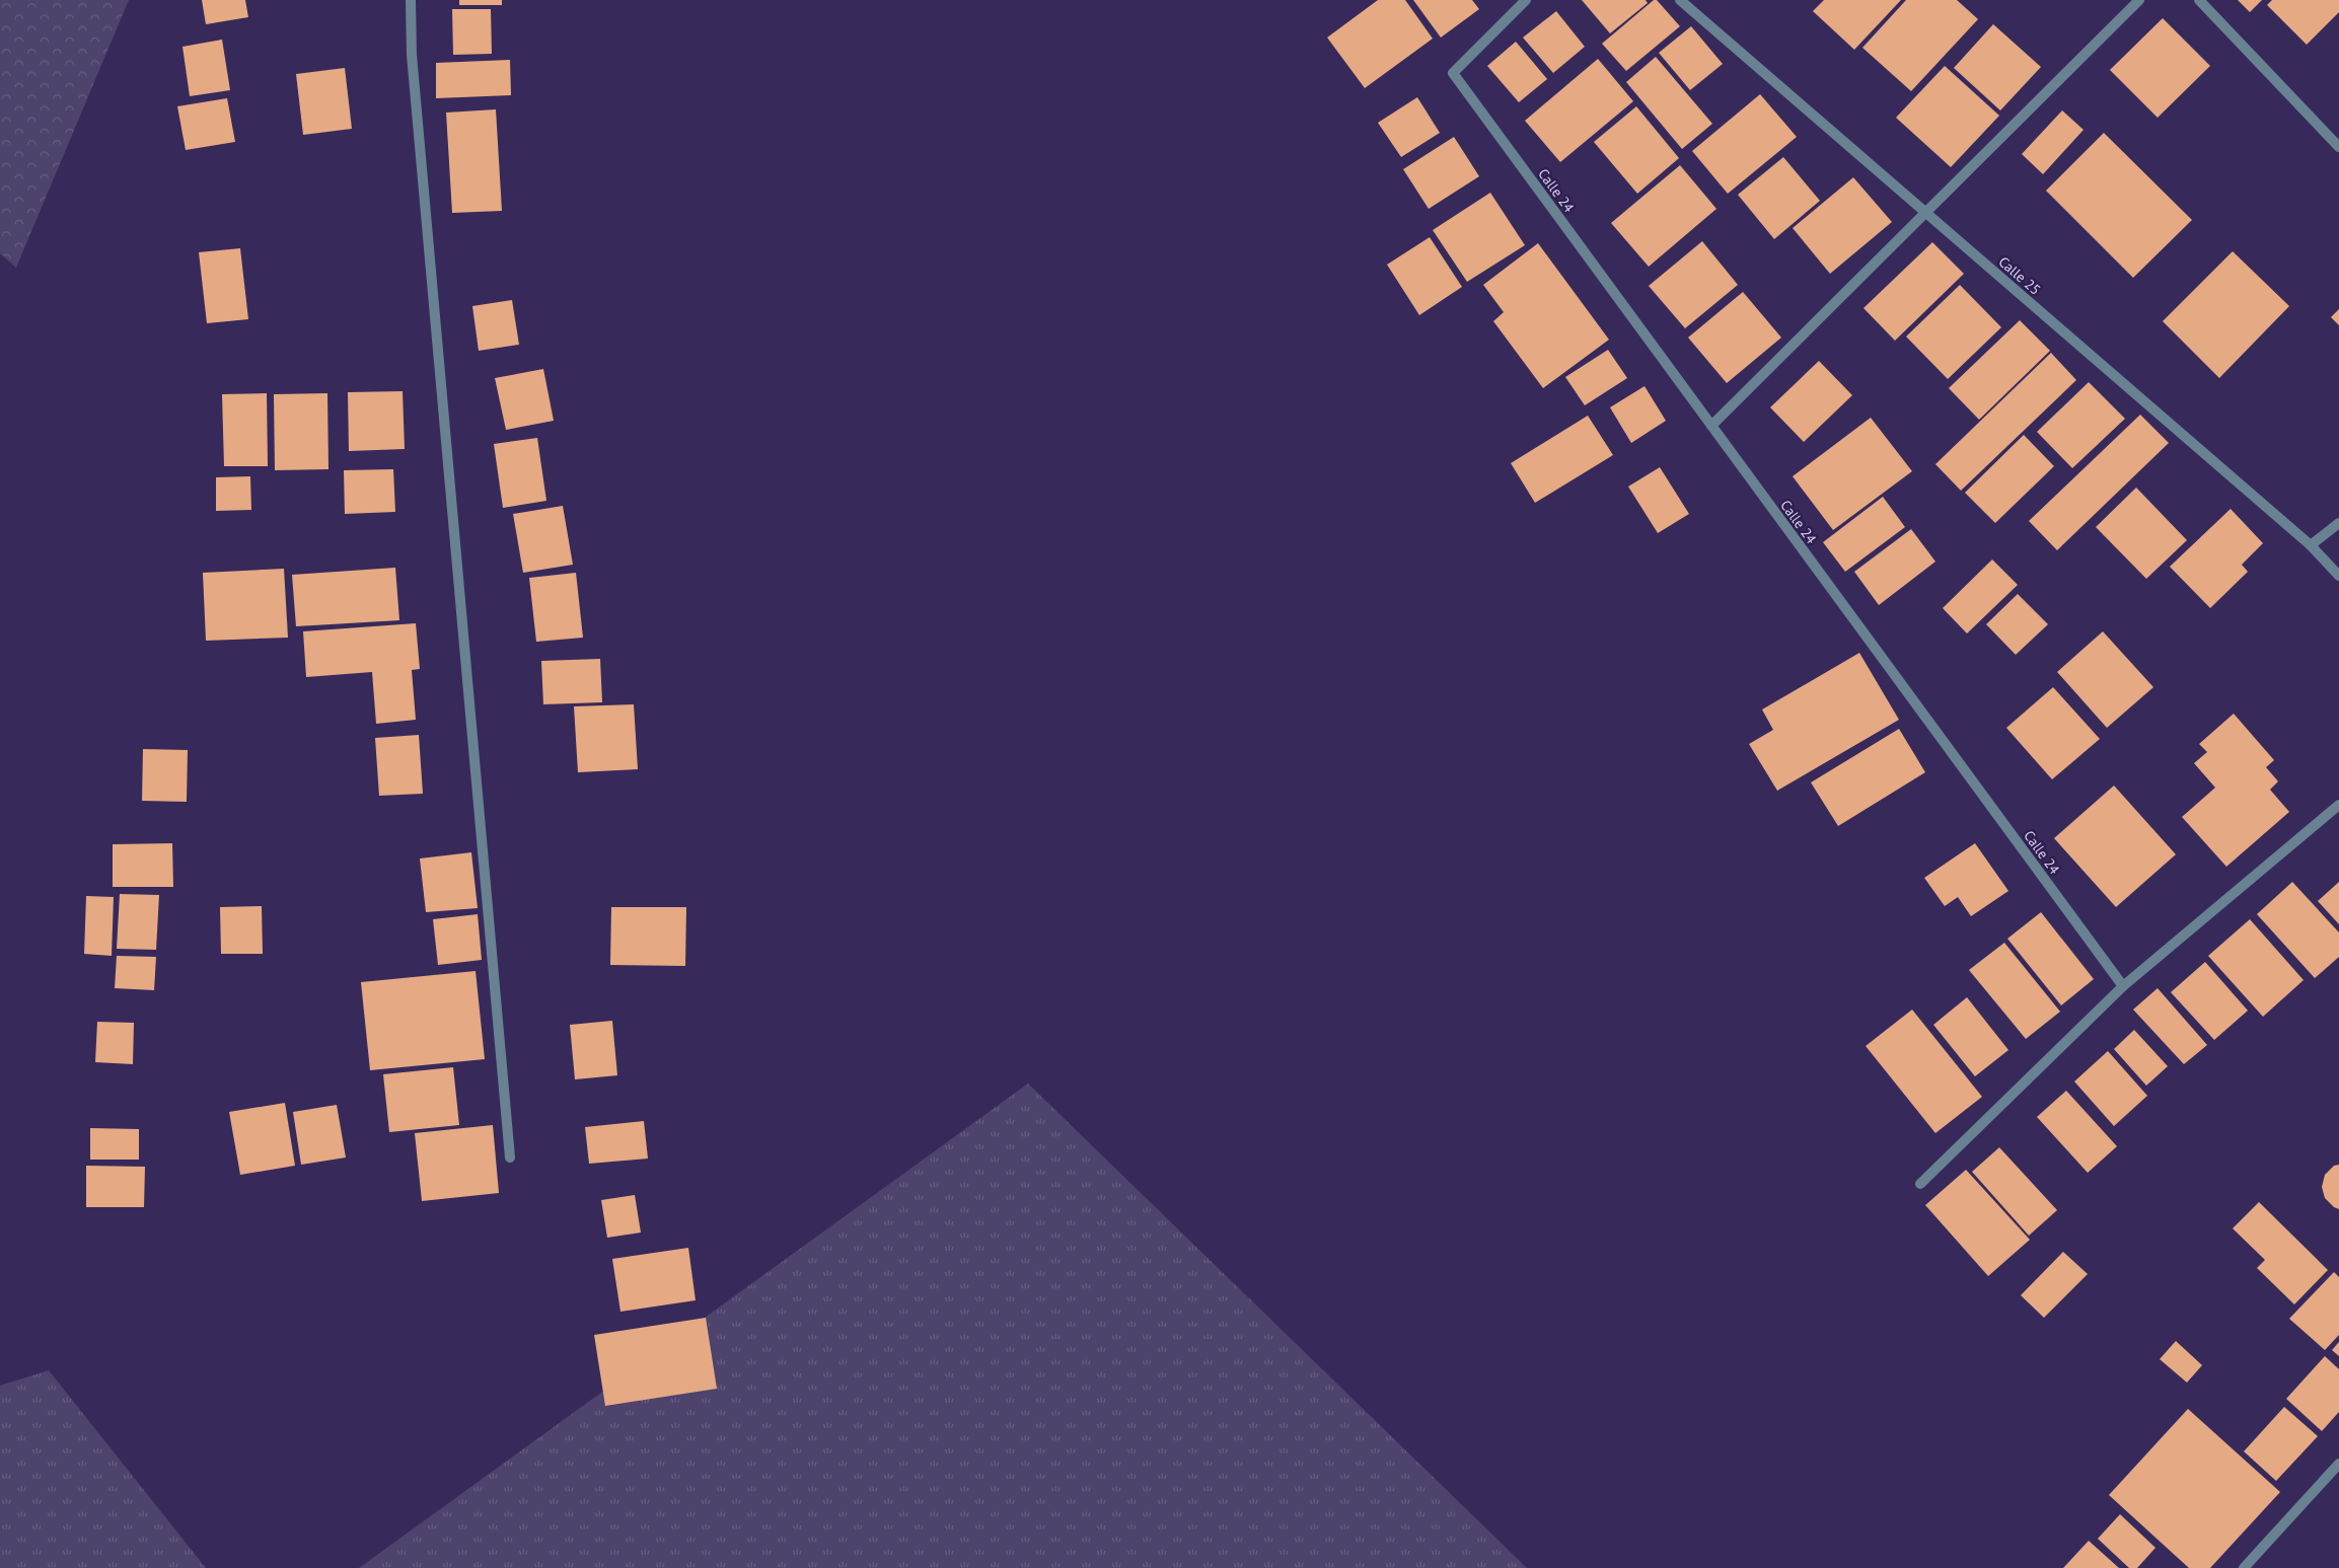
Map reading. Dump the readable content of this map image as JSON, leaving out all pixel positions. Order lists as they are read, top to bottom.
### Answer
{
  "streets": {
    "street": ["Calle 24", "Calle 25"]
  }
}
